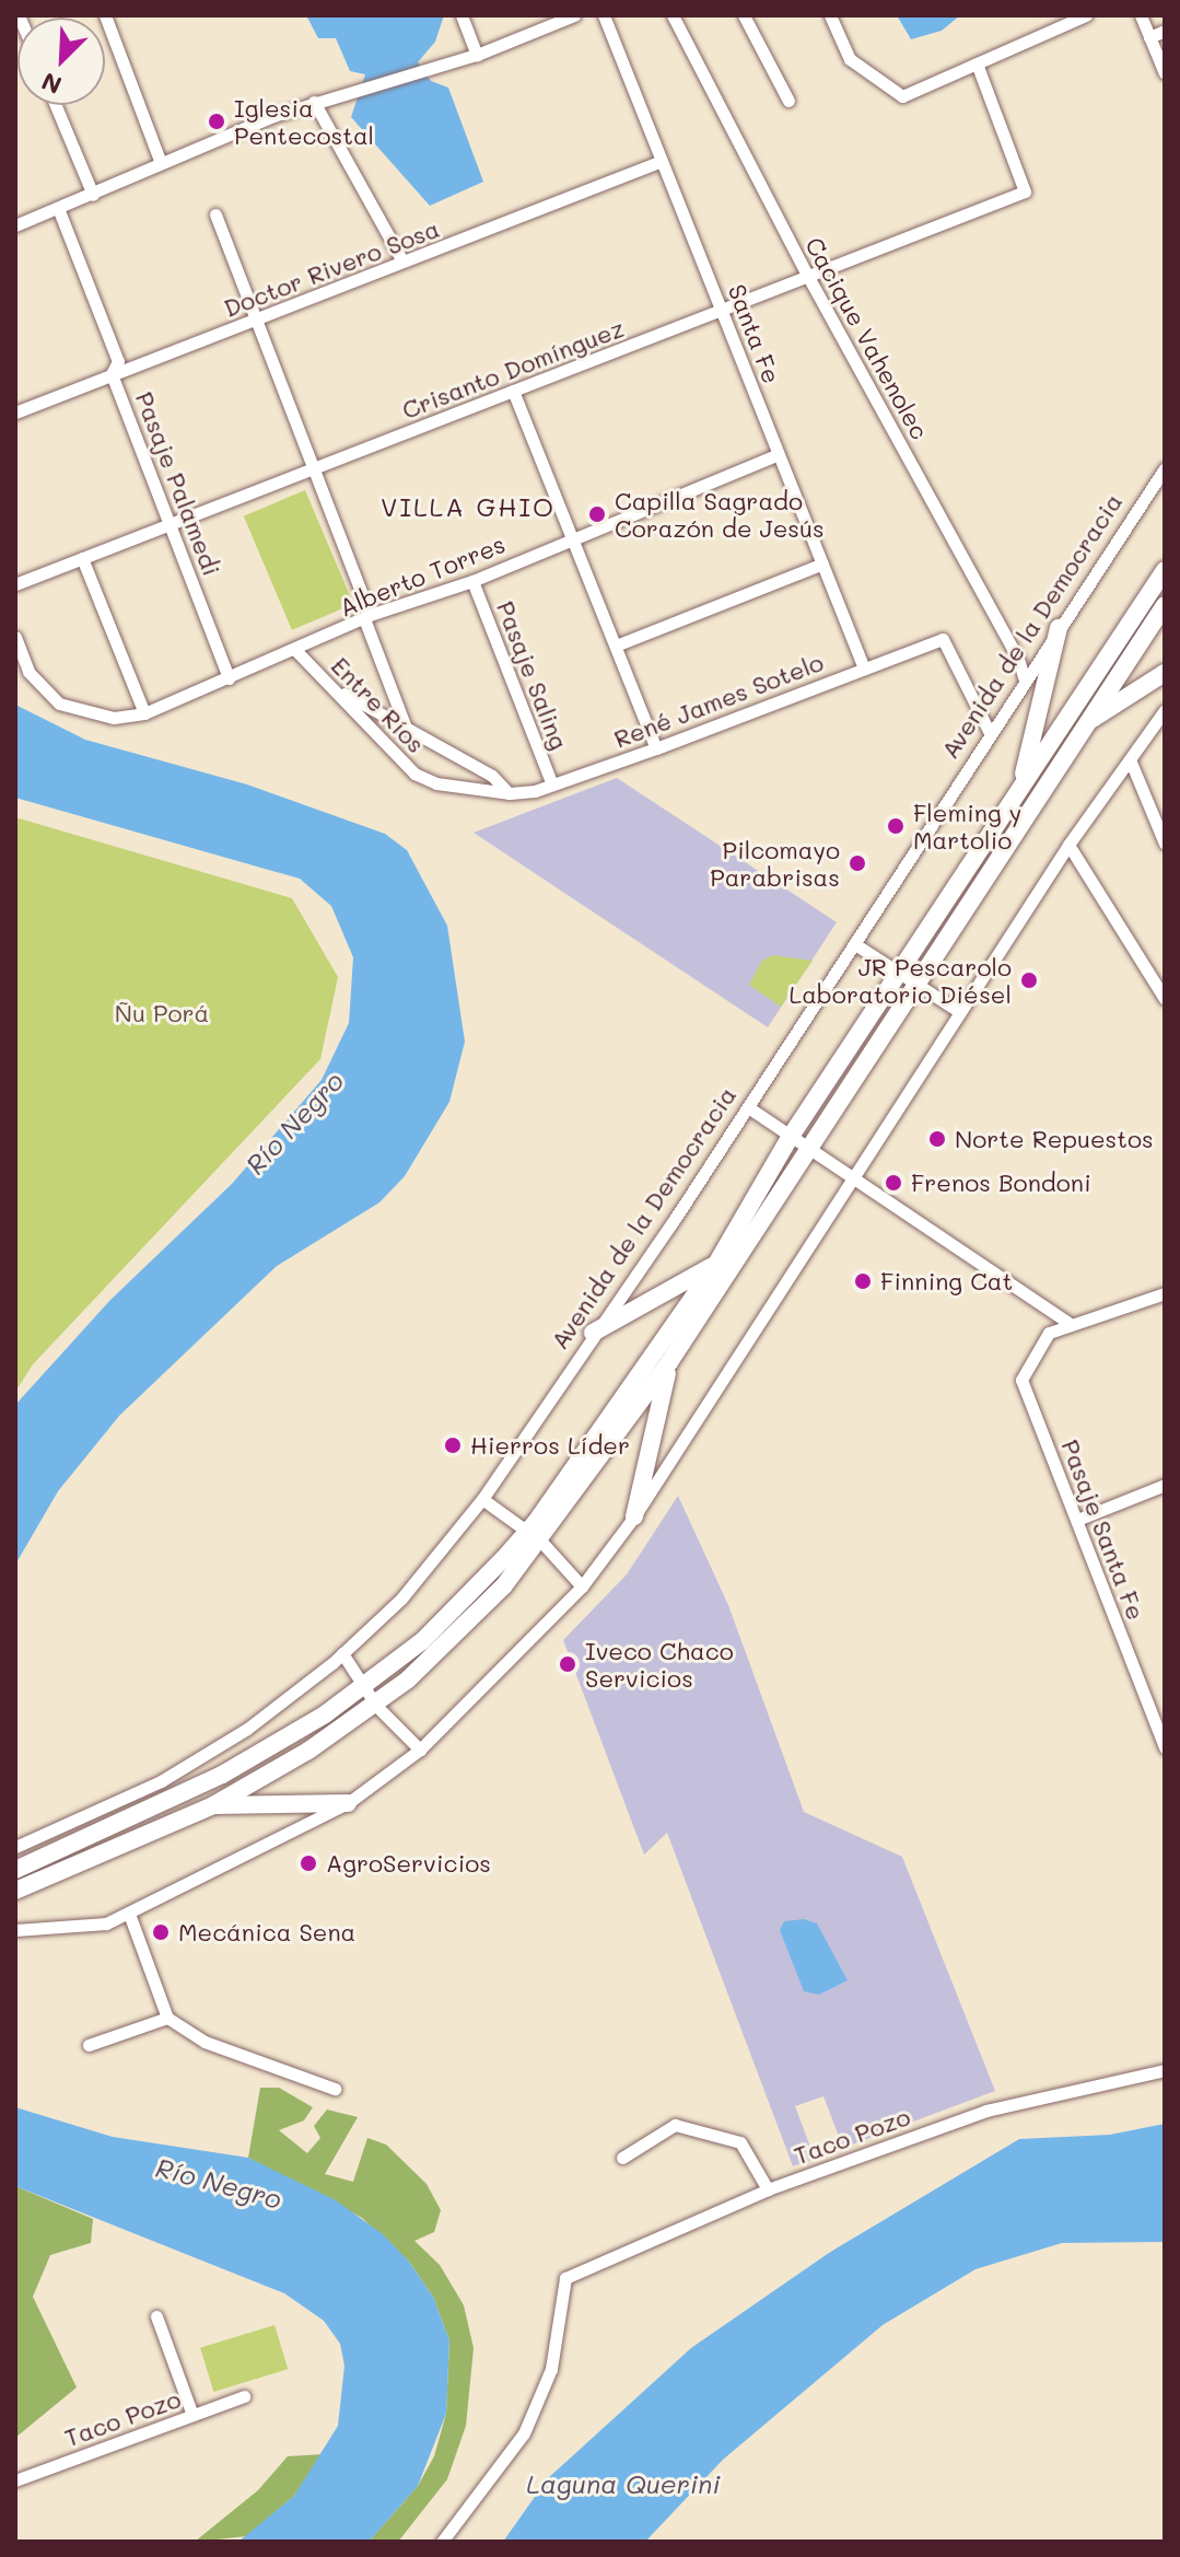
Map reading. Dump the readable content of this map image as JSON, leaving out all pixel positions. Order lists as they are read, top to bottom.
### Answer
{
  "streets": {
    "street": [
      "Doctor Rivero Sosa",
      "Santa Fe",
      "Cacique Vahenolec",
      "Crisanto Domínguez",
      "Pasaje Palamedi",
      "Alberto Torres",
      "Avenida de la Democracia",
      "Pasaje Saling",
      "René James Sotelo",
      "Entre Ríos",
      "Pasaje Santa Fe",
      "Taco Pozo"
    ]
  },
  "crossings": [
    ["Doctor Rivero Sosa", "Santa Fe"],
    ["Doctor Rivero Sosa", "Pasaje Palamedi"],
    ["Doctor Rivero Sosa", "Entre Ríos"],
    ["Santa Fe", "Crisanto Domínguez"],
    ["Santa Fe", "Alberto Torres"],
    ["Santa Fe", "René James Sotelo"],
    ["Cacique Vahenolec", "Crisanto Domínguez"],
    ["Cacique Vahenolec", "Avenida de la Democracia"],
    ["Crisanto Domínguez", "Pasaje Palamedi"],
    ["Crisanto Domínguez", "Entre Ríos"],
    ["Pasaje Palamedi", "Alberto Torres"],
    ["Alberto Torres", "Pasaje Saling"],
    ["Alberto Torres", "Entre Ríos"],
    ["Avenida de la Democracia", "René James Sotelo"],
    ["Pasaje Saling", "René James Sotelo"],
    ["René James Sotelo", "Entre Ríos"]
  ],
  "districts": ["VILLA GHIO"],
  "water": ["Río Negro", "Laguna Querini"],
  "parks": ["Ñu Porá"],
  "places": [
    "Iglesia Pentecostal",
    "Capilla Sagrado Corazón de Jesús",
    "Fleming y Martolio",
    "Pilcomayo Parabrisas",
    "JR Pescarolo Laboratorio Diésel",
    "Norte Repuestos",
    "Frenos Bondoni",
    "Finning Cat",
    "Hierros Líder",
    "Iveco Chaco Servicios",
    "AgroServicios",
    "Mecánica Sena"
  ],
  "north": "bottom left"
}
